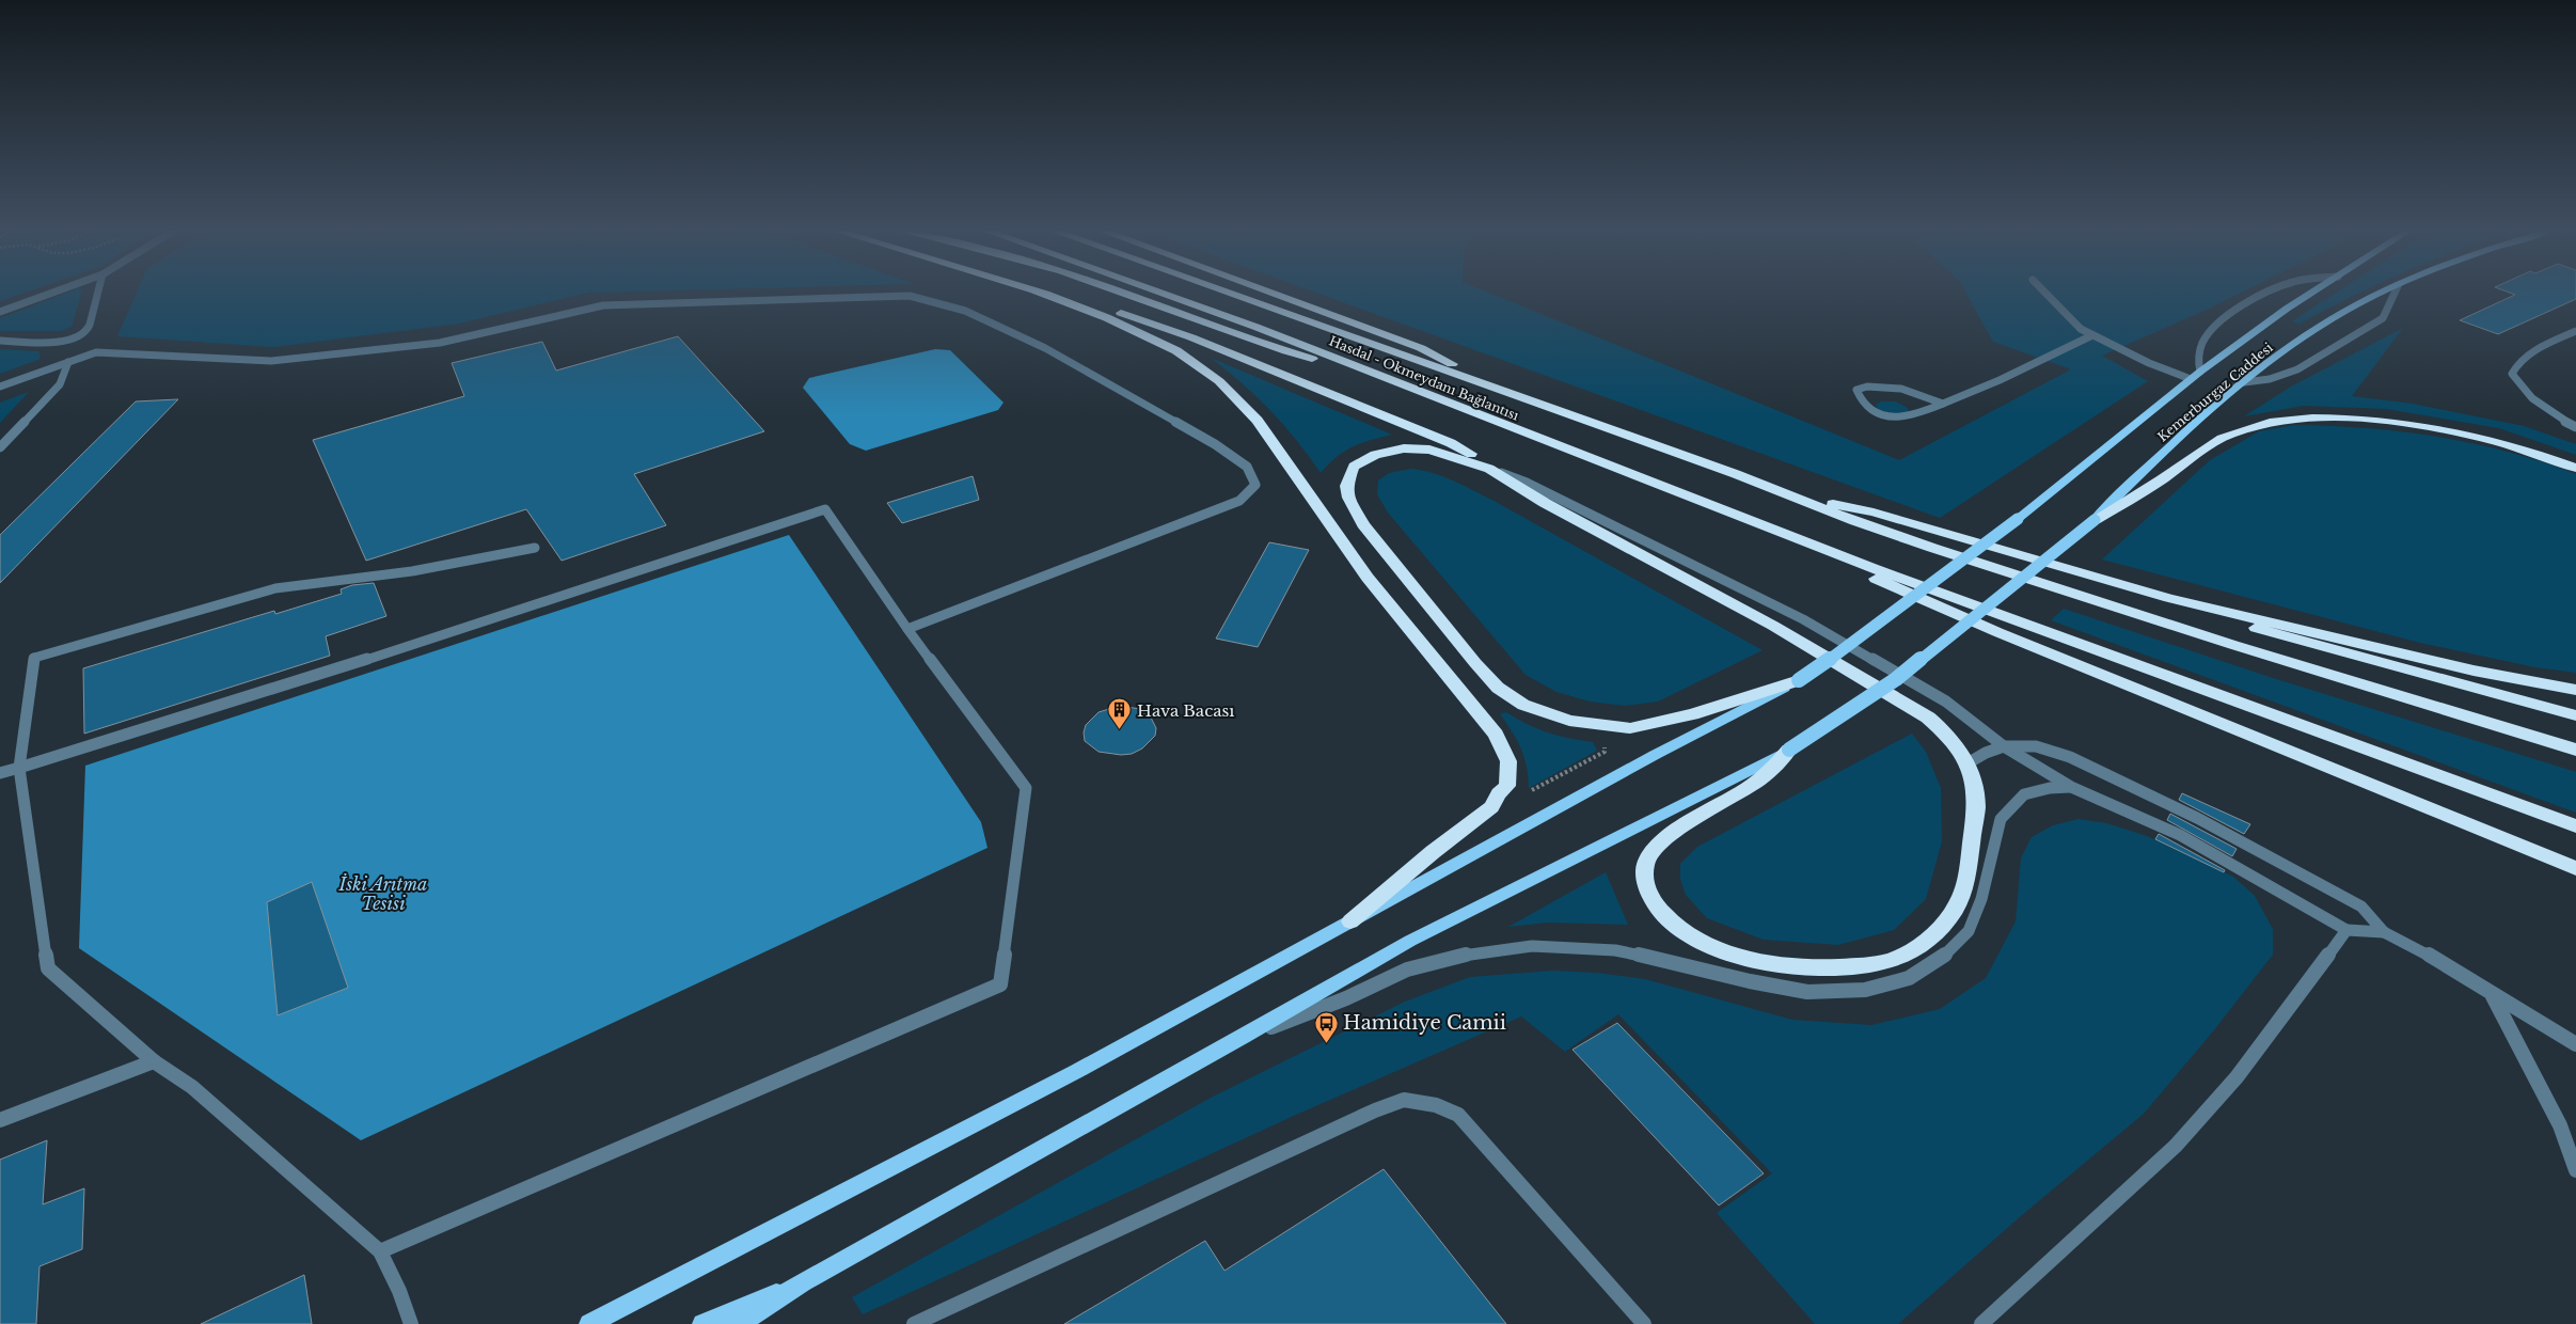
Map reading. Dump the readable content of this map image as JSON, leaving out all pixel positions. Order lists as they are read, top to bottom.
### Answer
{
  "streets": {
    "highway": ["Hasdal - Okmeydanı Bağlantısı"],
    "main road": ["Kemerburgaz Caddesi"]
  },
  "water": ["İski Arıtma Tesisi"],
  "places": {
    "building": ["Hava Bacası"],
    "bus stop": ["Hamidiye Camii"]
  }
}
